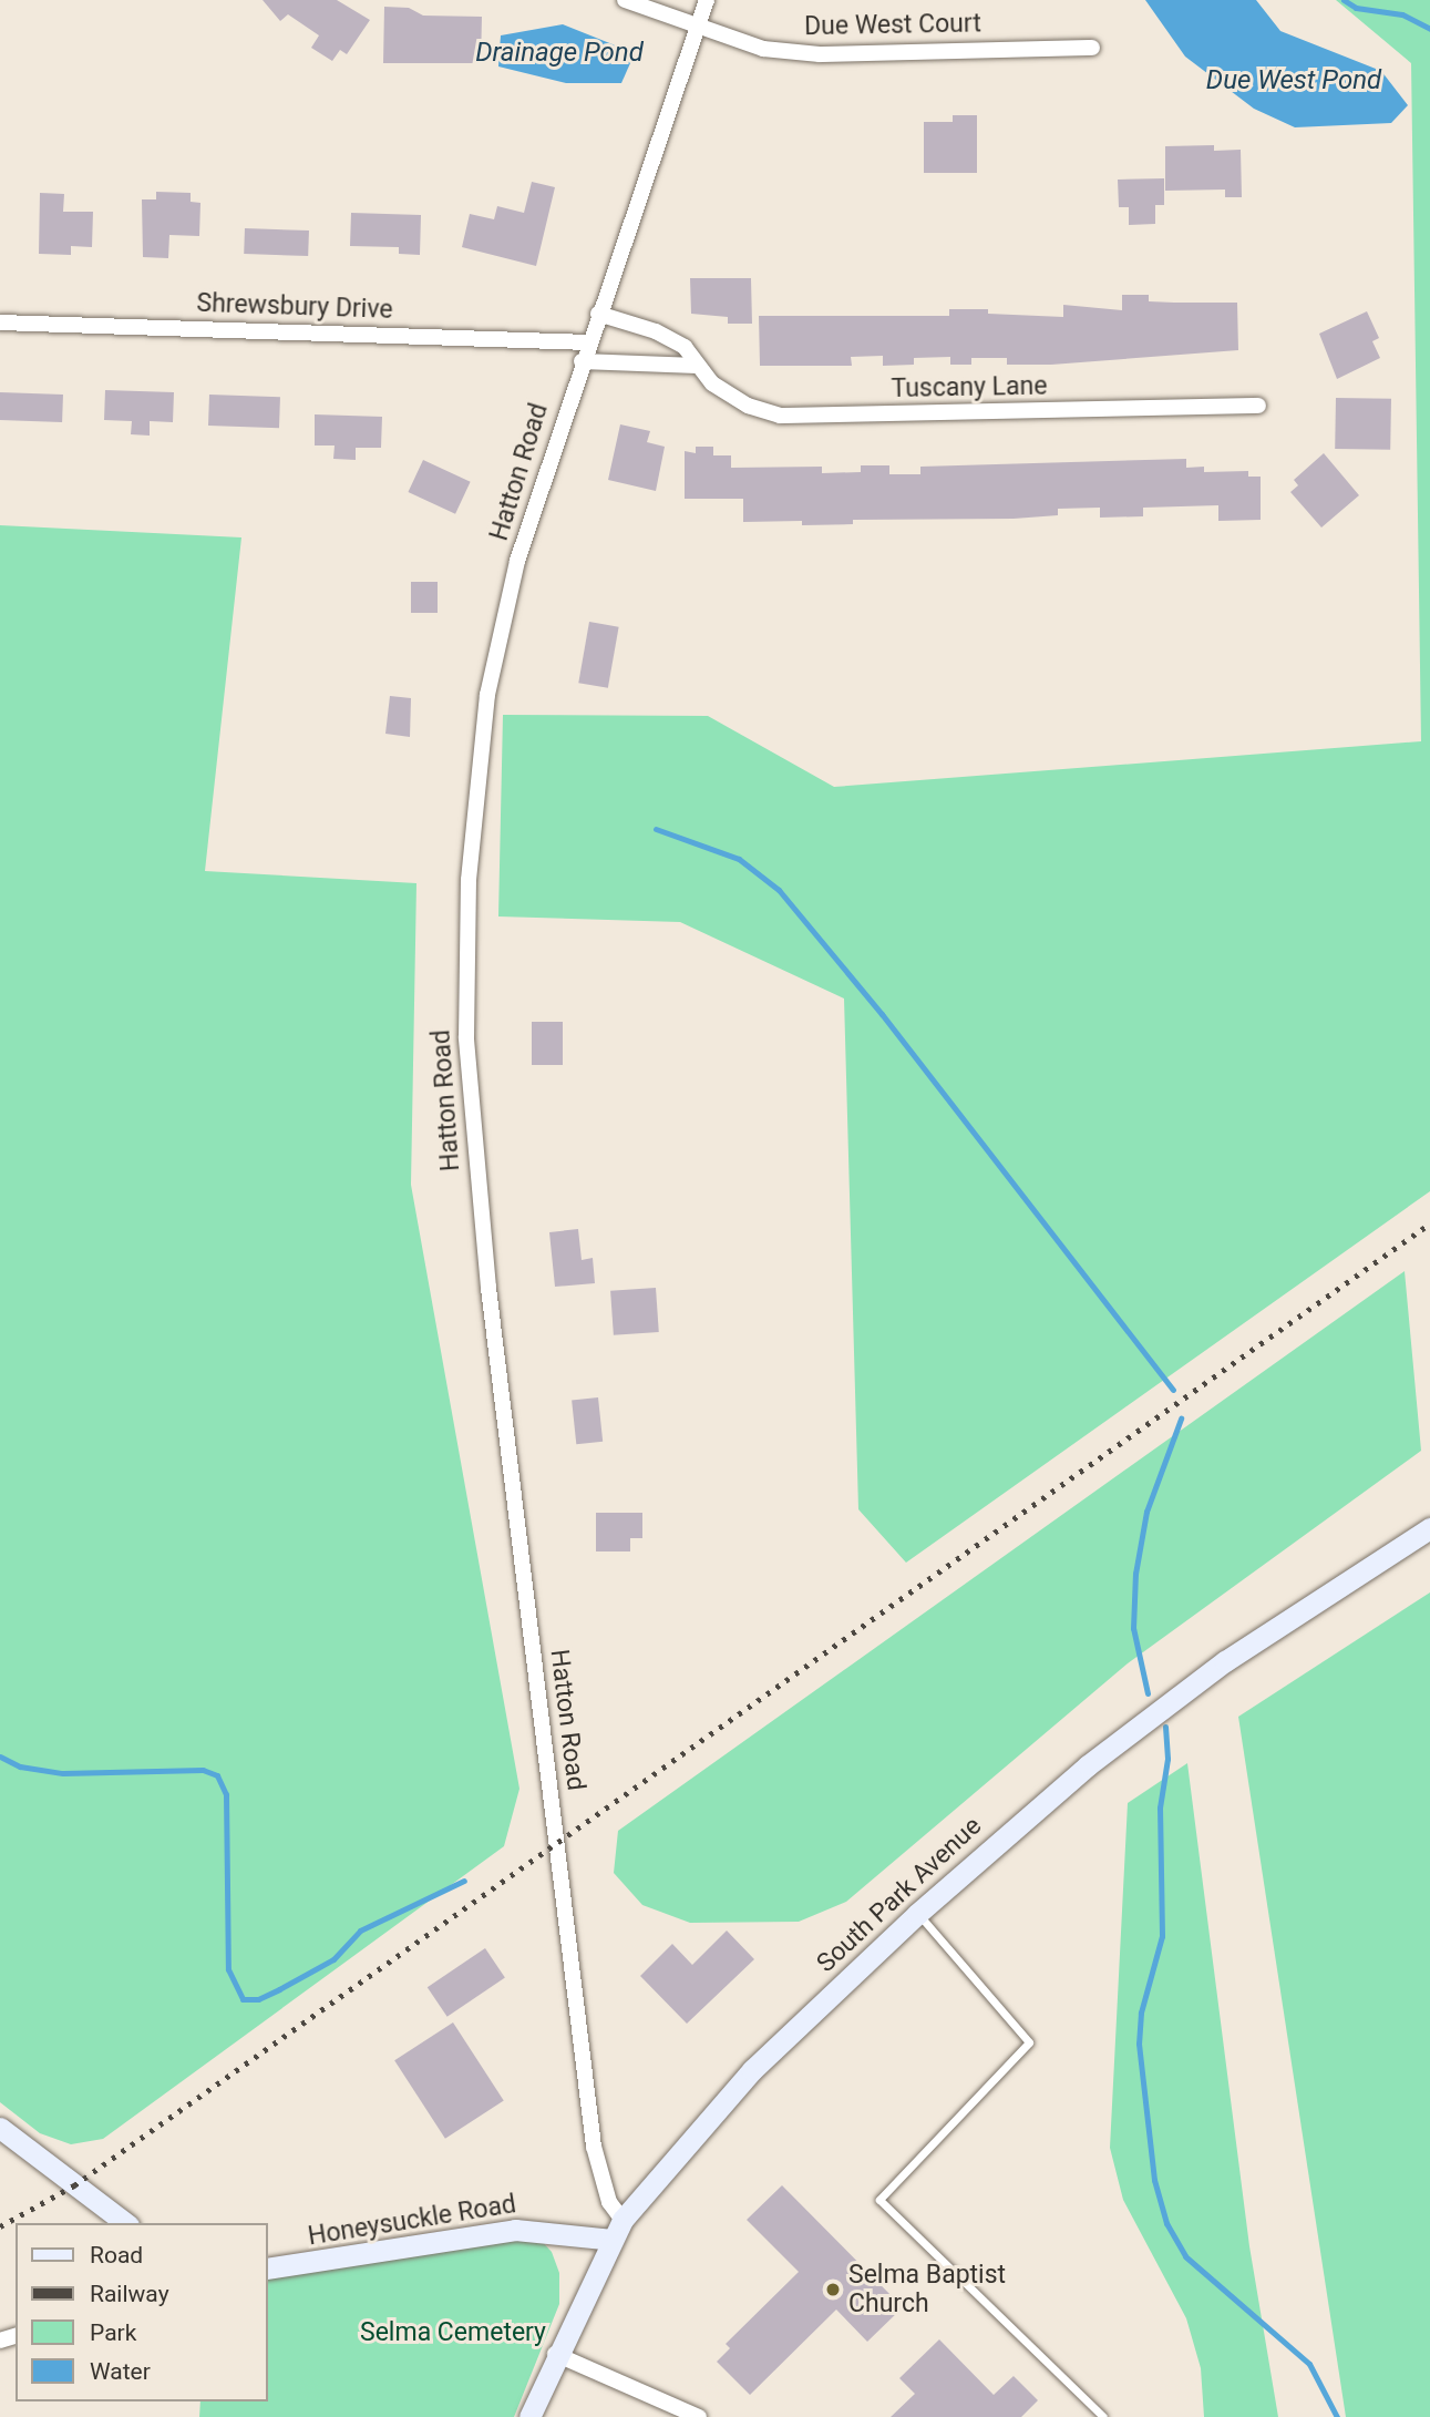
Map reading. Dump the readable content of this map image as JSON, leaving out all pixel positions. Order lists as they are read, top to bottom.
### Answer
{
  "streets": {
    "street": [
      "Due West Court",
      "Shrewsbury Drive",
      "Tuscany Lane",
      "Hatton Road",
      "South Park Avenue",
      "Honeysuckle Road"
    ]
  },
  "crossings": [
    ["Due West Court", "Hatton Road"],
    ["Shrewsbury Drive", "Hatton Road"],
    ["Tuscany Lane", "Hatton Road"],
    ["Hatton Road", "South Park Avenue"],
    ["South Park Avenue", "Honeysuckle Road"]
  ],
  "water": ["Drainage Pond", "Due West Pond"],
  "parks": ["Selma Cemetery"],
  "places": ["Selma Baptist Church"],
  "legend": [
    "Road",
    "Railway",
    "Park",
    "Water"
  ]
}
